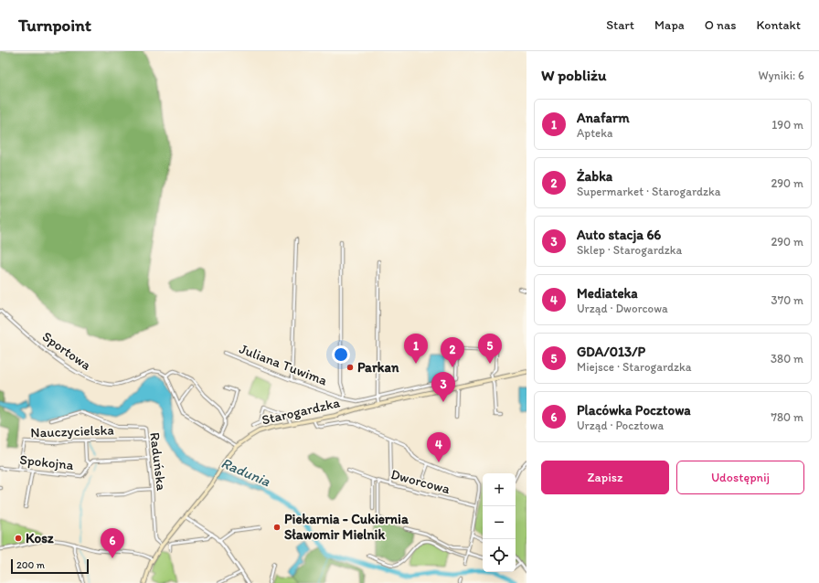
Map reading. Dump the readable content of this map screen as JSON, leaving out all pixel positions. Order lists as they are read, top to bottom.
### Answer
{
  "streets": {
    "main road": ["Starogardzka"],
    "street": [
      "Sportowa",
      "Juliana Tuwima",
      "Nauczycielska",
      "Raduńska",
      "Spokojna",
      "Dworcowa"
    ]
  },
  "crossings": [
    ["Juliana Tuwima", "Starogardzka"],
    ["Starogardzka", "Raduńska"],
    ["Starogardzka", "Dworcowa"],
    ["Nauczycielska", "Raduńska"],
    ["Nauczycielska", "Spokojna"],
    ["Raduńska", "Spokojna"]
  ],
  "water": ["Radunia"],
  "places": ["Parkan", "Piekarnia - Cukiernia Sławomir Mielnik", "Kosz"],
  "scale_bar": "200 m",
  "page": {
    "header": "Turnpoint",
    "nav": [
      "Start",
      "Mapa",
      "O nas",
      "Kontakt"
    ],
    "heading": ["W pobliżu", "Wyniki: 6"],
    "list": [
      {
        "mark": "1",
        "name": "Anafarm",
        "note": "Apteka",
        "value": "190 m"
      },
      {
        "mark": "2",
        "name": "Żabka",
        "note": "Supermarket · Starogardzka",
        "value": "290 m"
      },
      {
        "mark": "3",
        "name": "Auto stacja 66",
        "note": "Sklep · Starogardzka",
        "value": "290 m"
      },
      {
        "mark": "4",
        "name": "Mediateka",
        "note": "Urząd · Dworcowa",
        "value": "370 m"
      },
      {
        "mark": "5",
        "name": "GDA/013/P",
        "note": "Miejsce · Starogardzka",
        "value": "380 m"
      },
      {
        "mark": "6",
        "name": "Placówka Pocztowa",
        "note": "Urząd · Pocztowa",
        "value": "780 m"
      }
    ],
    "pins": [
      "1",
      "5",
      "2",
      "3",
      "4",
      "6"
    ],
    "buttons": ["Zapisz", "Udostępnij"],
    "map_buttons": ["+", "−"],
    "scale": "200 m"
  }
}
